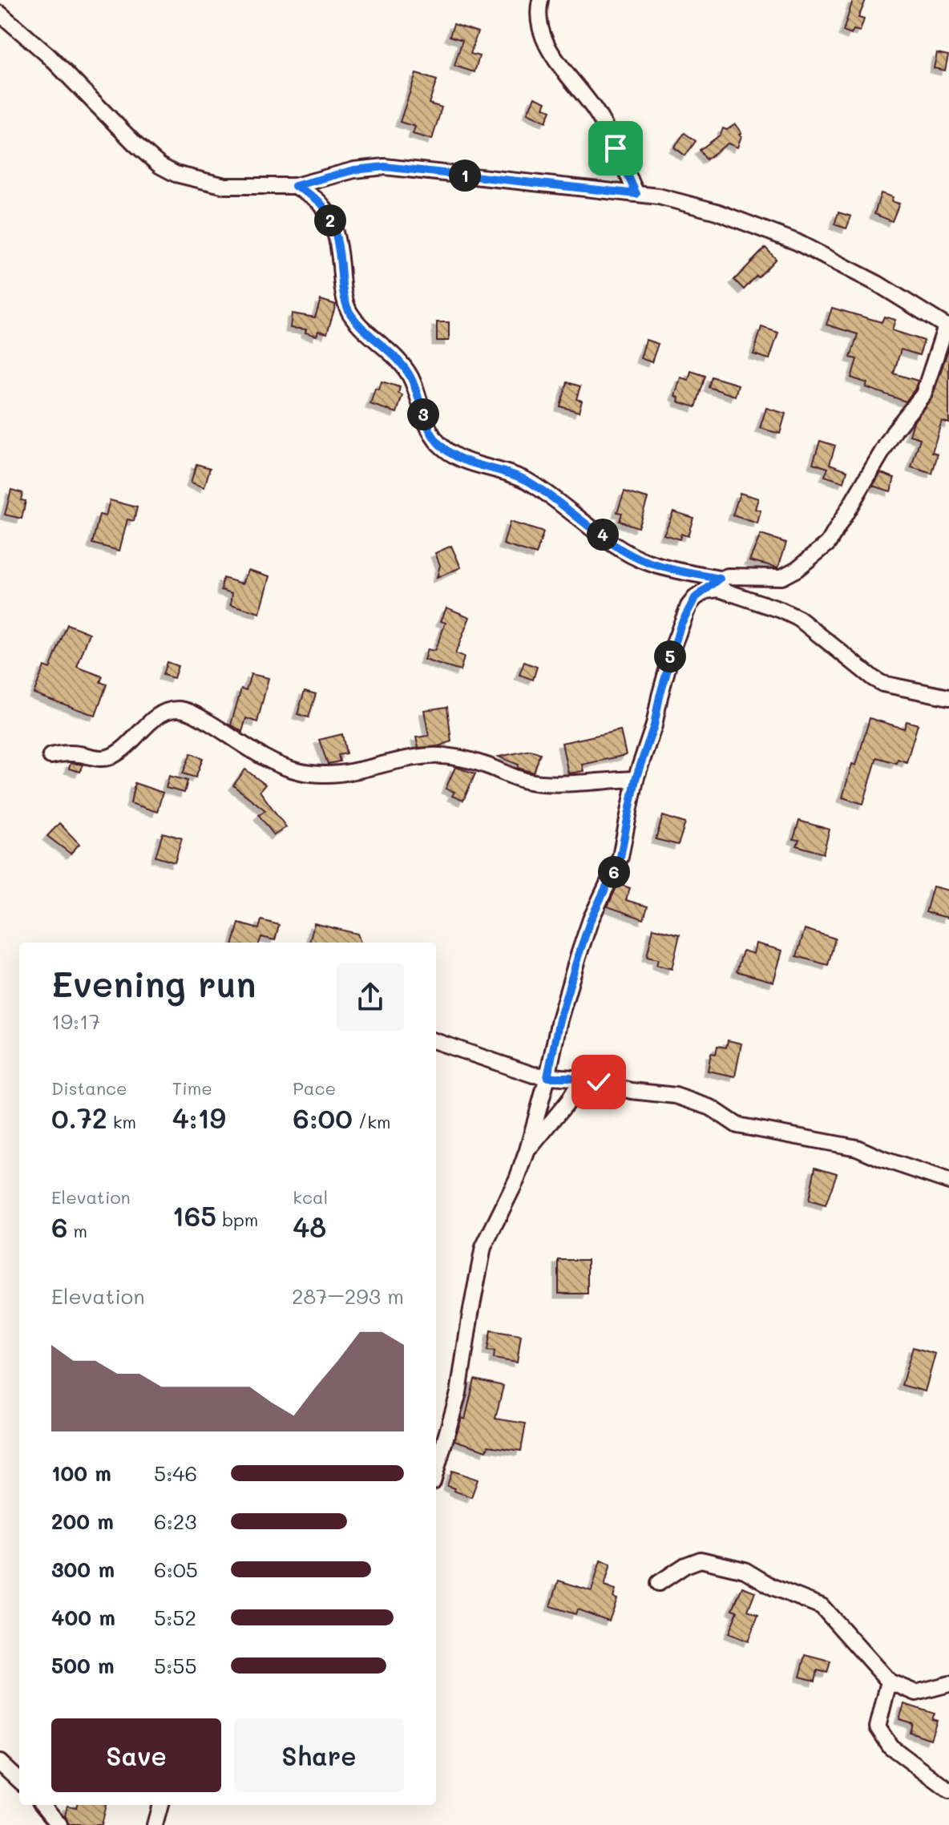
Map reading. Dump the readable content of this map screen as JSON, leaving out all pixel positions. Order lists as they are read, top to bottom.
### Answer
{
  "page": {
    "pins": [
      "1",
      "2",
      "3",
      "4",
      "5",
      "6"
    ],
    "heading": ["Evening run", "19:17"],
    "stats": [
      ["Distance", "0.72 km"],
      ["Time", "4:19"],
      ["Pace", "6:00 /km"],
      ["Elevation", "6 m"],
      ["165 bpm"],
      ["kcal", "48"]
    ],
    "chart": ["Elevation", "287–293 m"],
    "list": [
      {
        "name": "100 m",
        "note": "5:46"
      },
      {
        "name": "200 m",
        "note": "6:23"
      },
      {
        "name": "300 m",
        "note": "6:05"
      },
      {
        "name": "400 m",
        "note": "5:52"
      },
      {
        "name": "500 m",
        "note": "5:55"
      }
    ],
    "buttons": ["Save", "Share"]
  }
}
